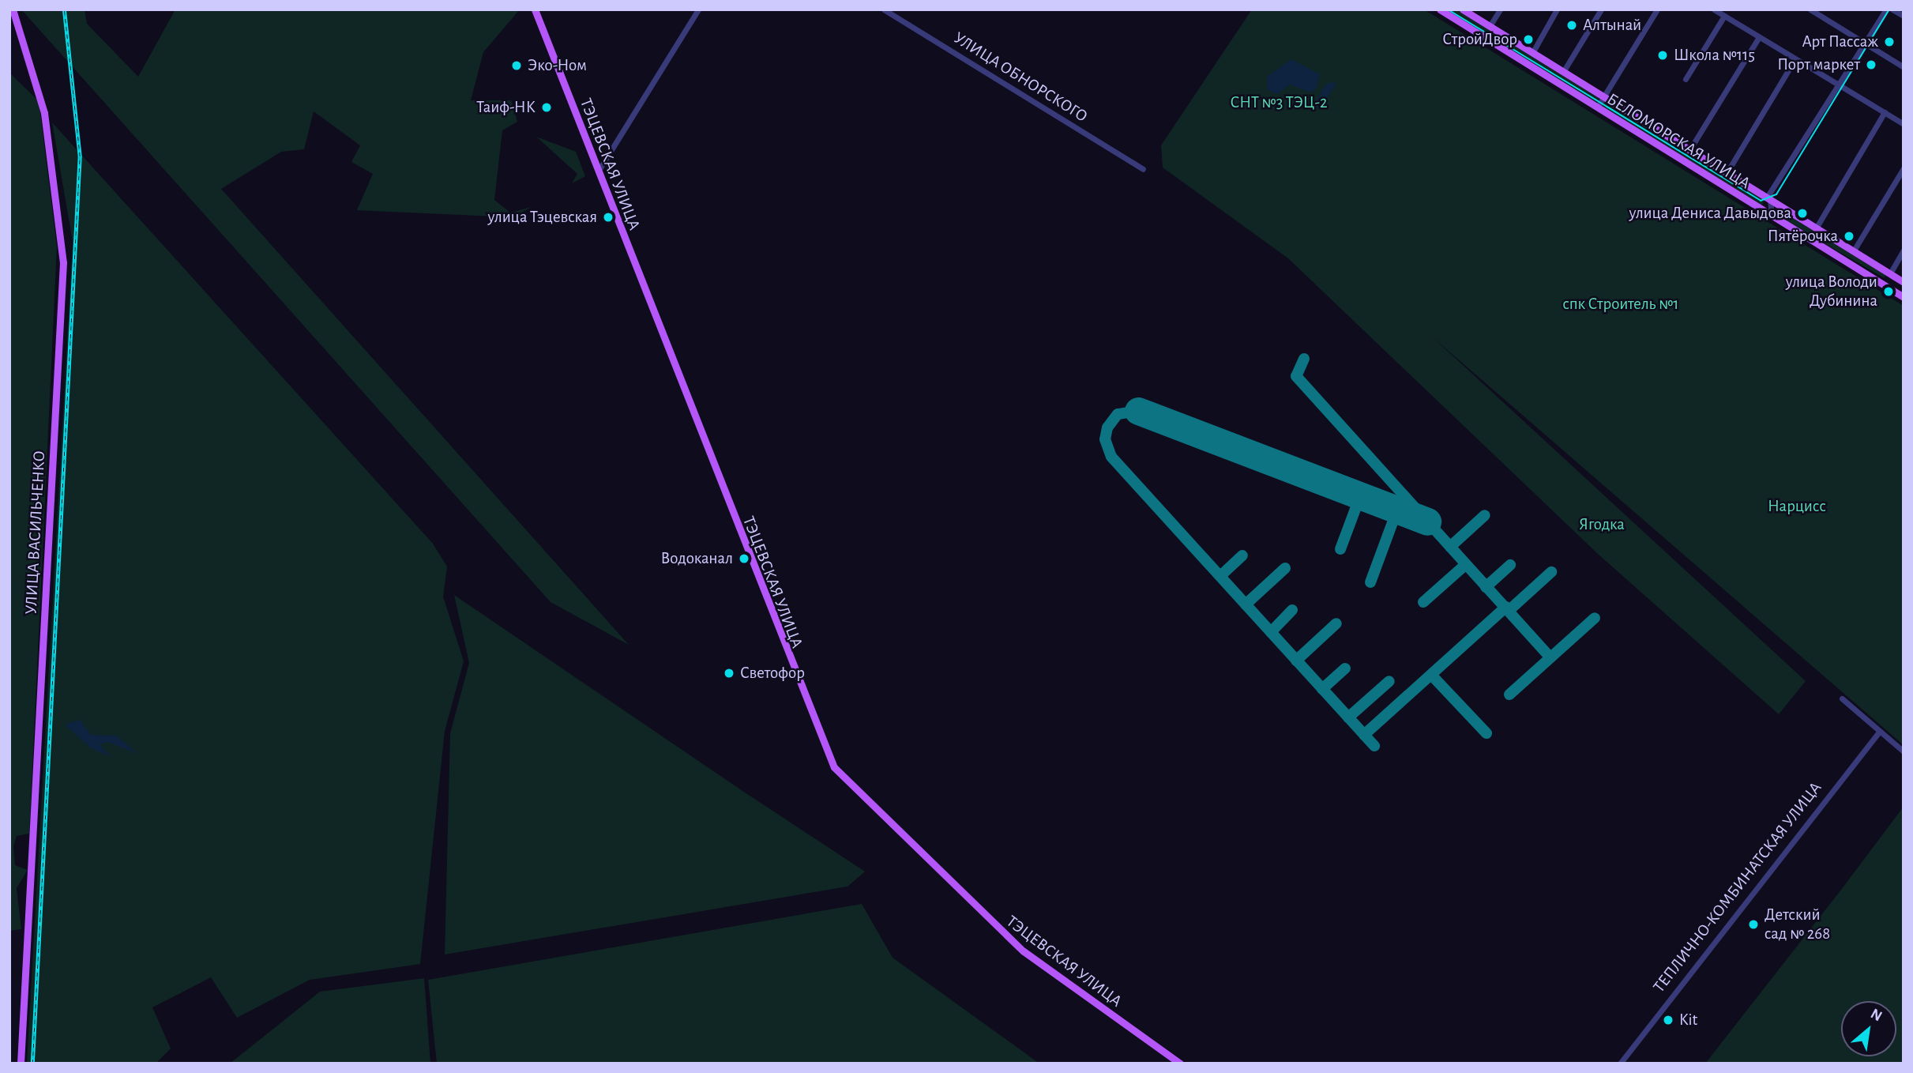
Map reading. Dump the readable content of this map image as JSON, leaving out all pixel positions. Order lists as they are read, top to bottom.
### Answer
{
  "streets": {
    "main road": ["БЕЛОМОРСКАЯ УЛИЦА", "ТЭЦЕВСКАЯ УЛИЦА", "УЛИЦА ВАСИЛЬЧЕНКО"],
    "street": ["УЛИЦА ОБНОРСКОГО", "ТЕПЛИЧНО-КОМБИНАТСКАЯ УЛИЦА"]
  },
  "parks": [
    "СНТ №3 ТЭЦ-2",
    "спк Строитель №1",
    "Нарцисс",
    "Ягодка"
  ],
  "places": [
    "Алтынай",
    "СтройДвор",
    "Арт Пассаж",
    "Школа №115",
    "Порт маркет",
    "Эко-Ном",
    "Таиф-НК",
    "улица Дениса Давыдова",
    "улица Тэцевская",
    "Пятёрочка",
    "улица Володи Дубинина",
    "Водоканал",
    "Светофор",
    "Детский сад № 268",
    "Kit"
  ],
  "north": "top right"
}
